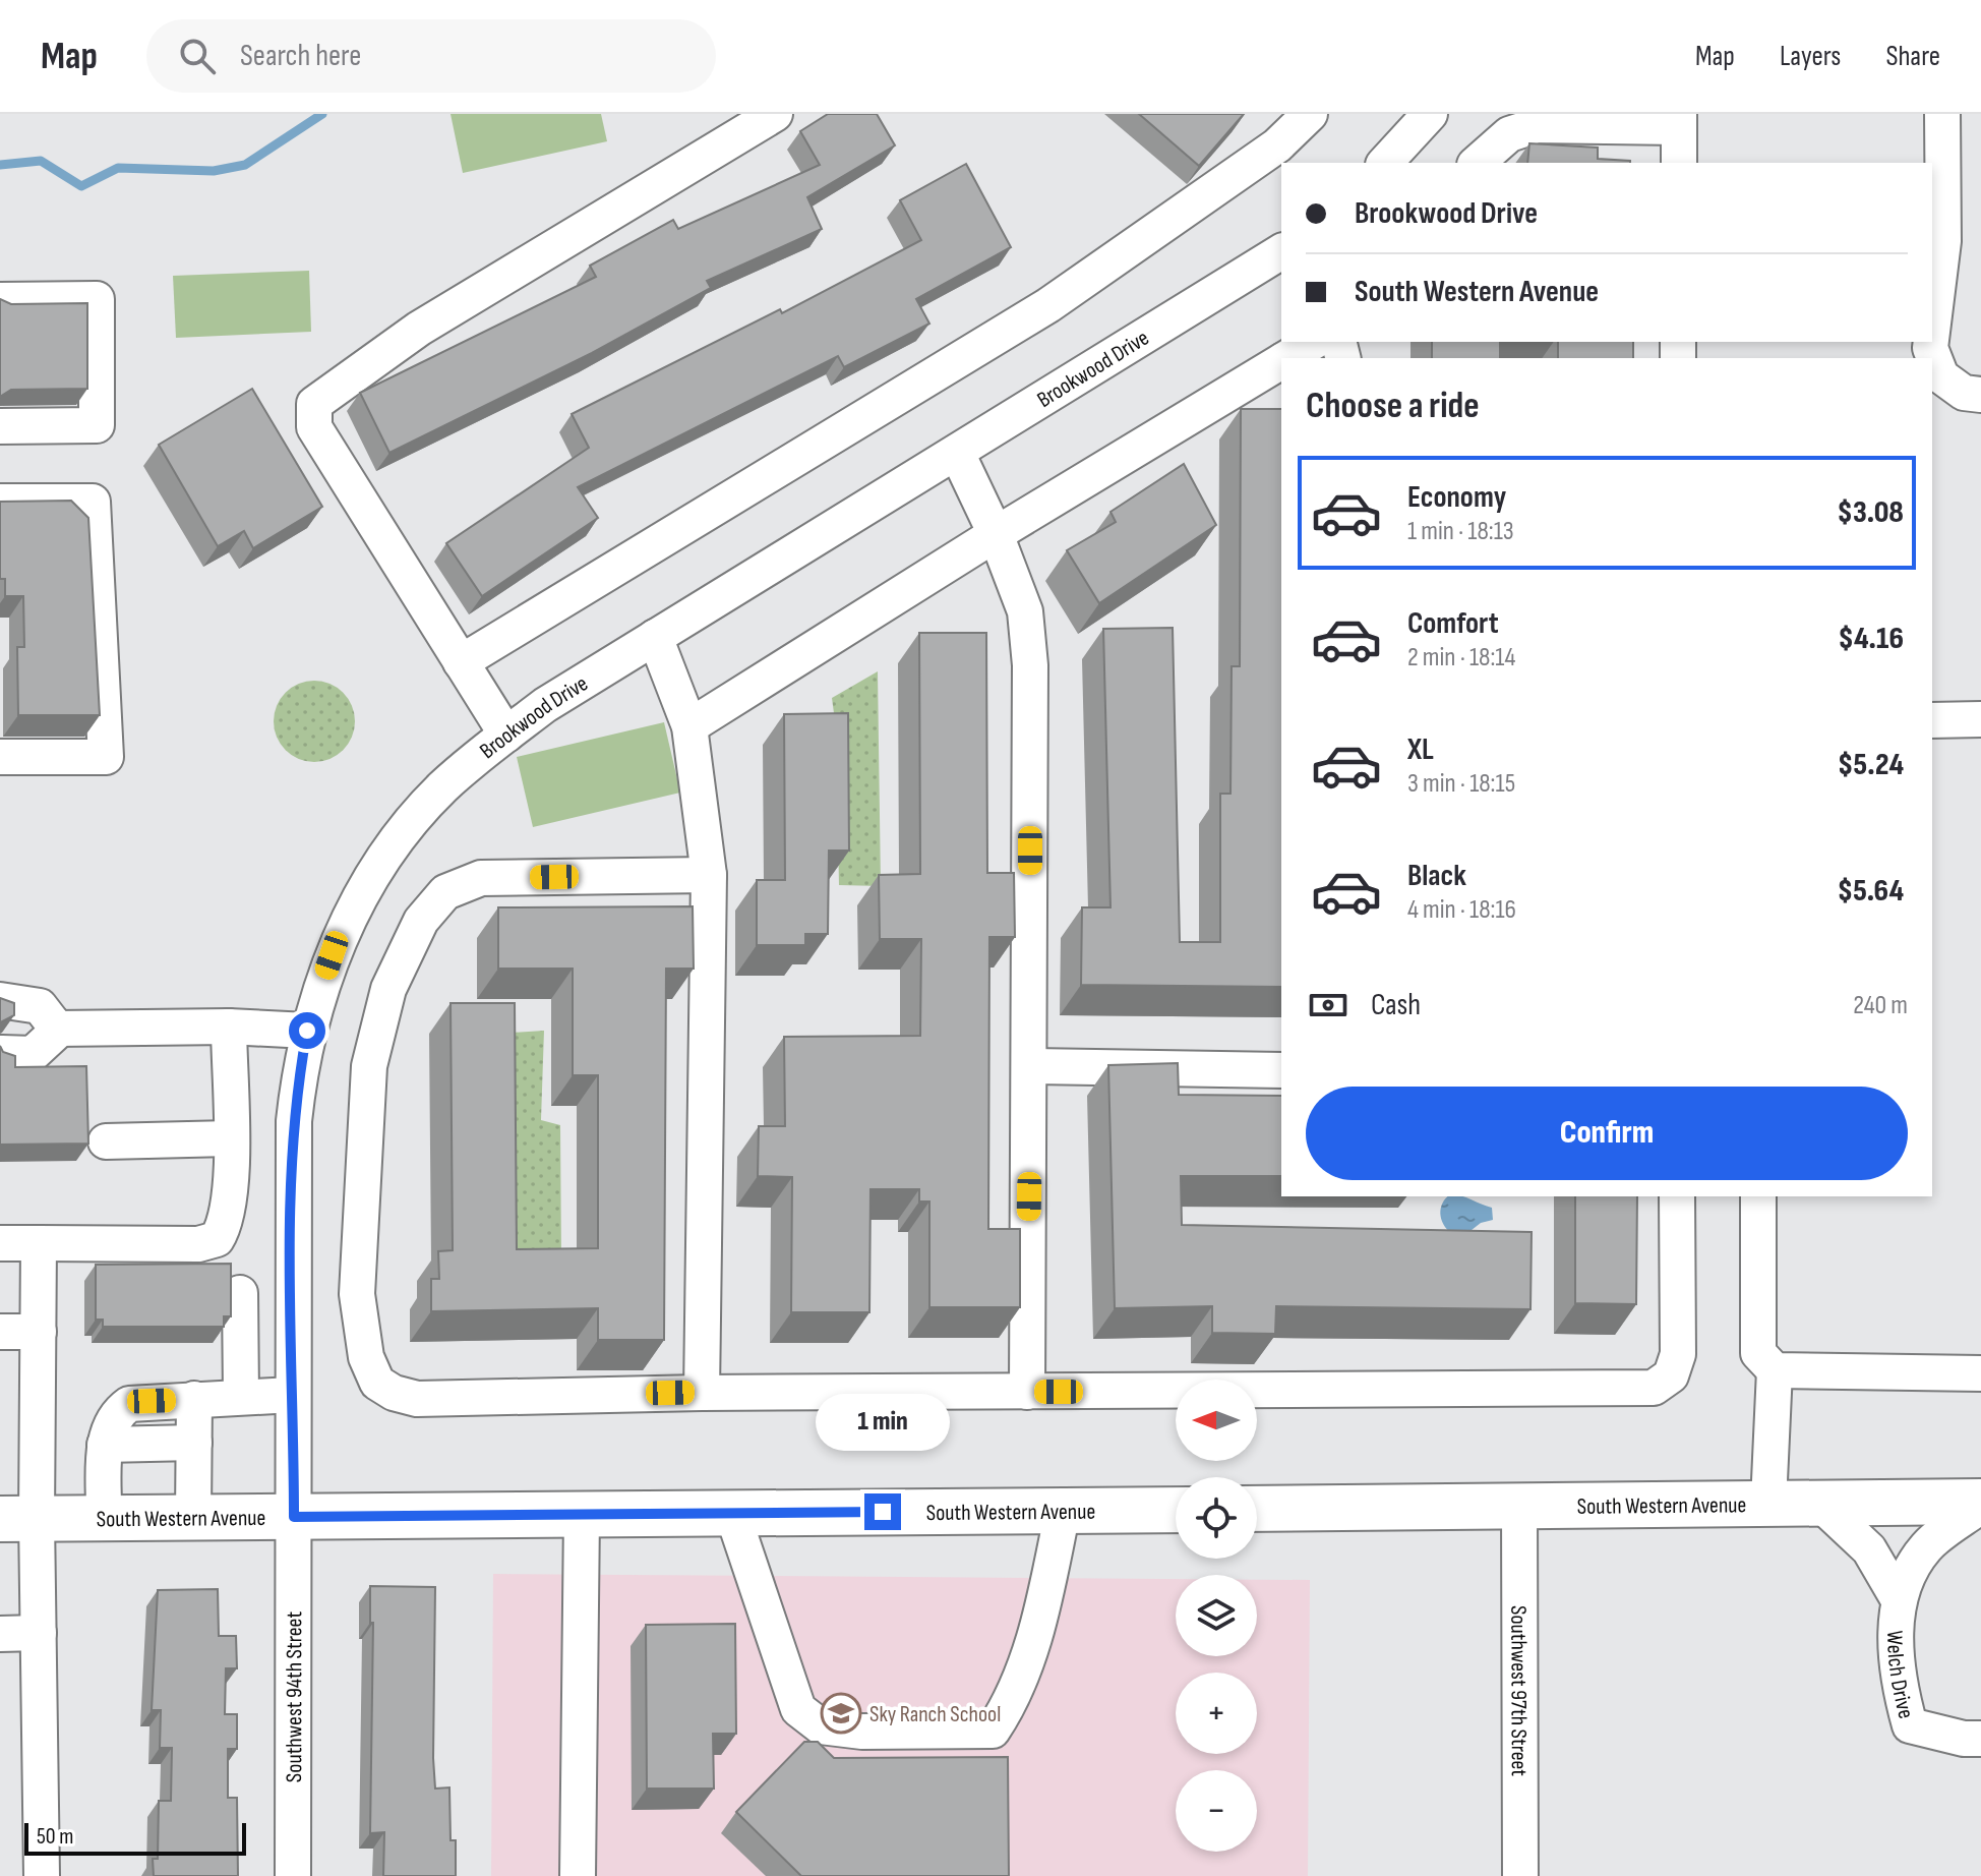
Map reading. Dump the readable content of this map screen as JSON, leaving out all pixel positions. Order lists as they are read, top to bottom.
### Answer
{
  "streets": {
    "main road": ["South Western Avenue"],
    "street": [
      "Brookwood Drive",
      "Welch Drive",
      "Southwest 97th Street",
      "Southwest 94th Street"
    ]
  },
  "crossings": [
    ["Brookwood Drive", "South Western Avenue"],
    ["Brookwood Drive", "Southwest 94th Street"],
    ["South Western Avenue", "Welch Drive"],
    ["South Western Avenue", "Southwest 97th Street"],
    ["South Western Avenue", "Southwest 94th Street"]
  ],
  "places": {
    "school or university": ["Sky Ranch School"]
  },
  "scale_bar": "50 m",
  "north": "left",
  "page": {
    "header": "Map",
    "search": "Search here",
    "nav": ["Map", "Layers", "Share"],
    "banner": ["Brookwood Drive", "South Western Avenue"],
    "heading": "Choose a ride",
    "list": [
      {
        "name": "Economy",
        "note": "1 min · 18:13",
        "value": "$3.08"
      },
      {
        "name": "Comfort",
        "note": "2 min · 18:14",
        "value": "$4.16"
      },
      {
        "name": "XL",
        "note": "3 min · 18:15",
        "value": "$5.24"
      },
      {
        "name": "Black",
        "note": "4 min · 18:16",
        "value": "$5.64"
      }
    ],
    "pay": ["Cash", "240 m"],
    "buttons": "Confirm",
    "map_buttons": ["+", "−"],
    "bubble": "1 min",
    "scale": "50 m"
  }
}
